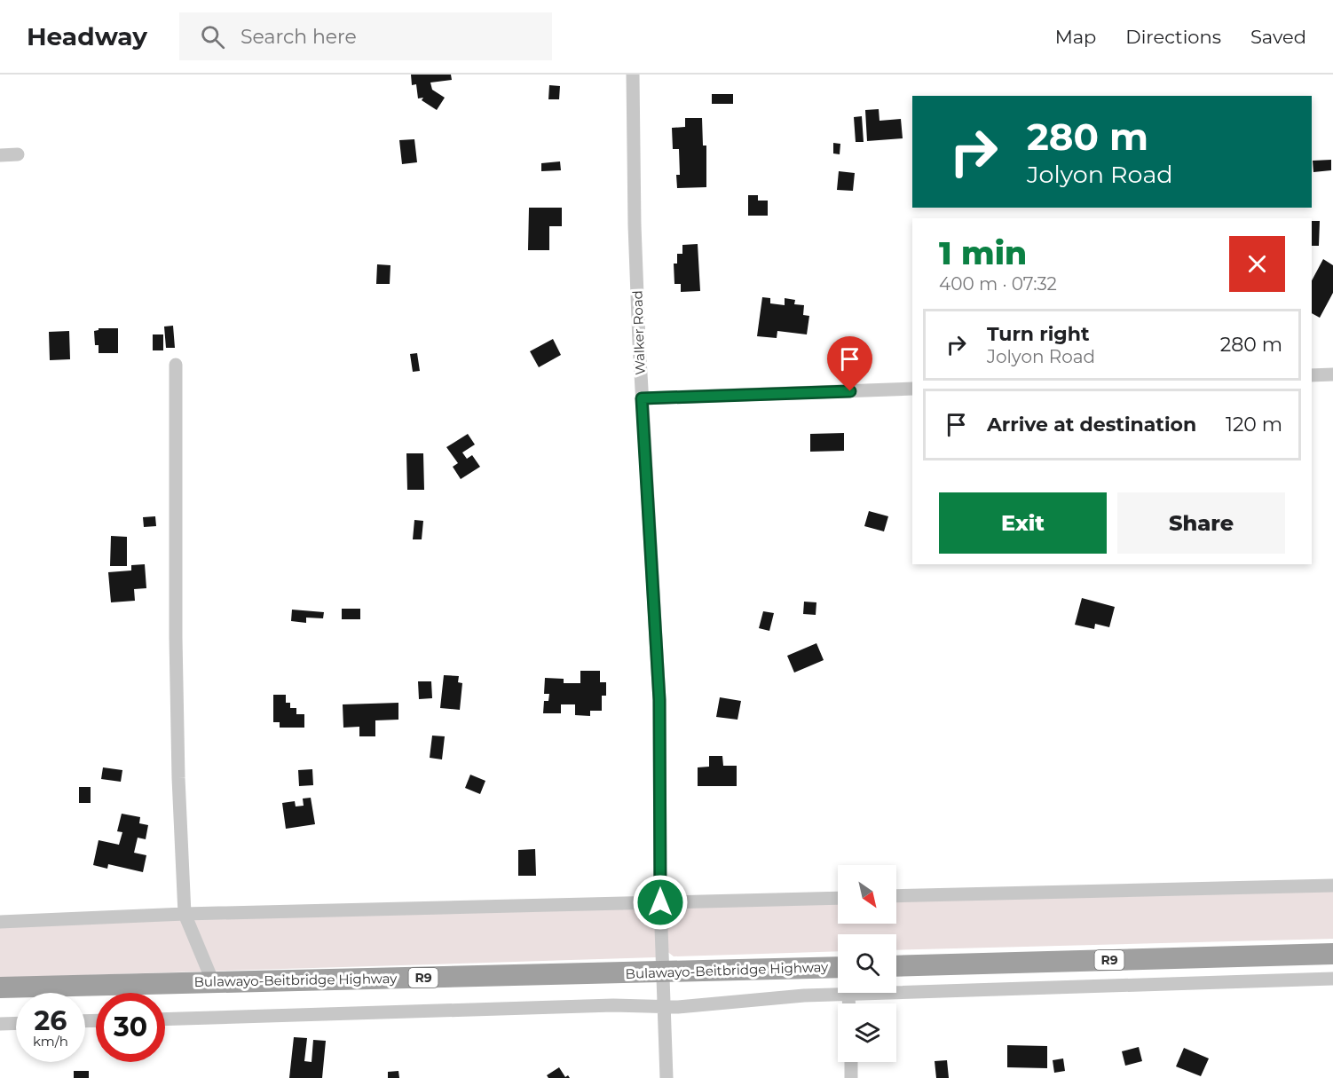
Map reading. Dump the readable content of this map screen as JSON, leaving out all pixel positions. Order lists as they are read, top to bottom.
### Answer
{
  "streets": {
    "highway": ["R9", "Bulawayo-Beitbridge Highway"],
    "street": ["Walker Road"]
  },
  "crossings": [
    ["Walker Road", "Bulawayo-Beitbridge Highway"]
  ],
  "north": "bottom right",
  "page": {
    "header": "Headway",
    "search": "Search here",
    "nav": ["Map", "Directions", "Saved"],
    "turn": ["280 m", "Jolyon Road"],
    "heading": ["1 min", "400 m · 07:32"],
    "list": [
      {
        "name": "Turn right",
        "note": "Jolyon Road",
        "value": "280 m"
      },
      {
        "name": "Arrive at destination",
        "value": "120 m"
      }
    ],
    "buttons": ["Exit", "Share"],
    "speed": "26 km/h",
    "limit": "30"
  }
}
